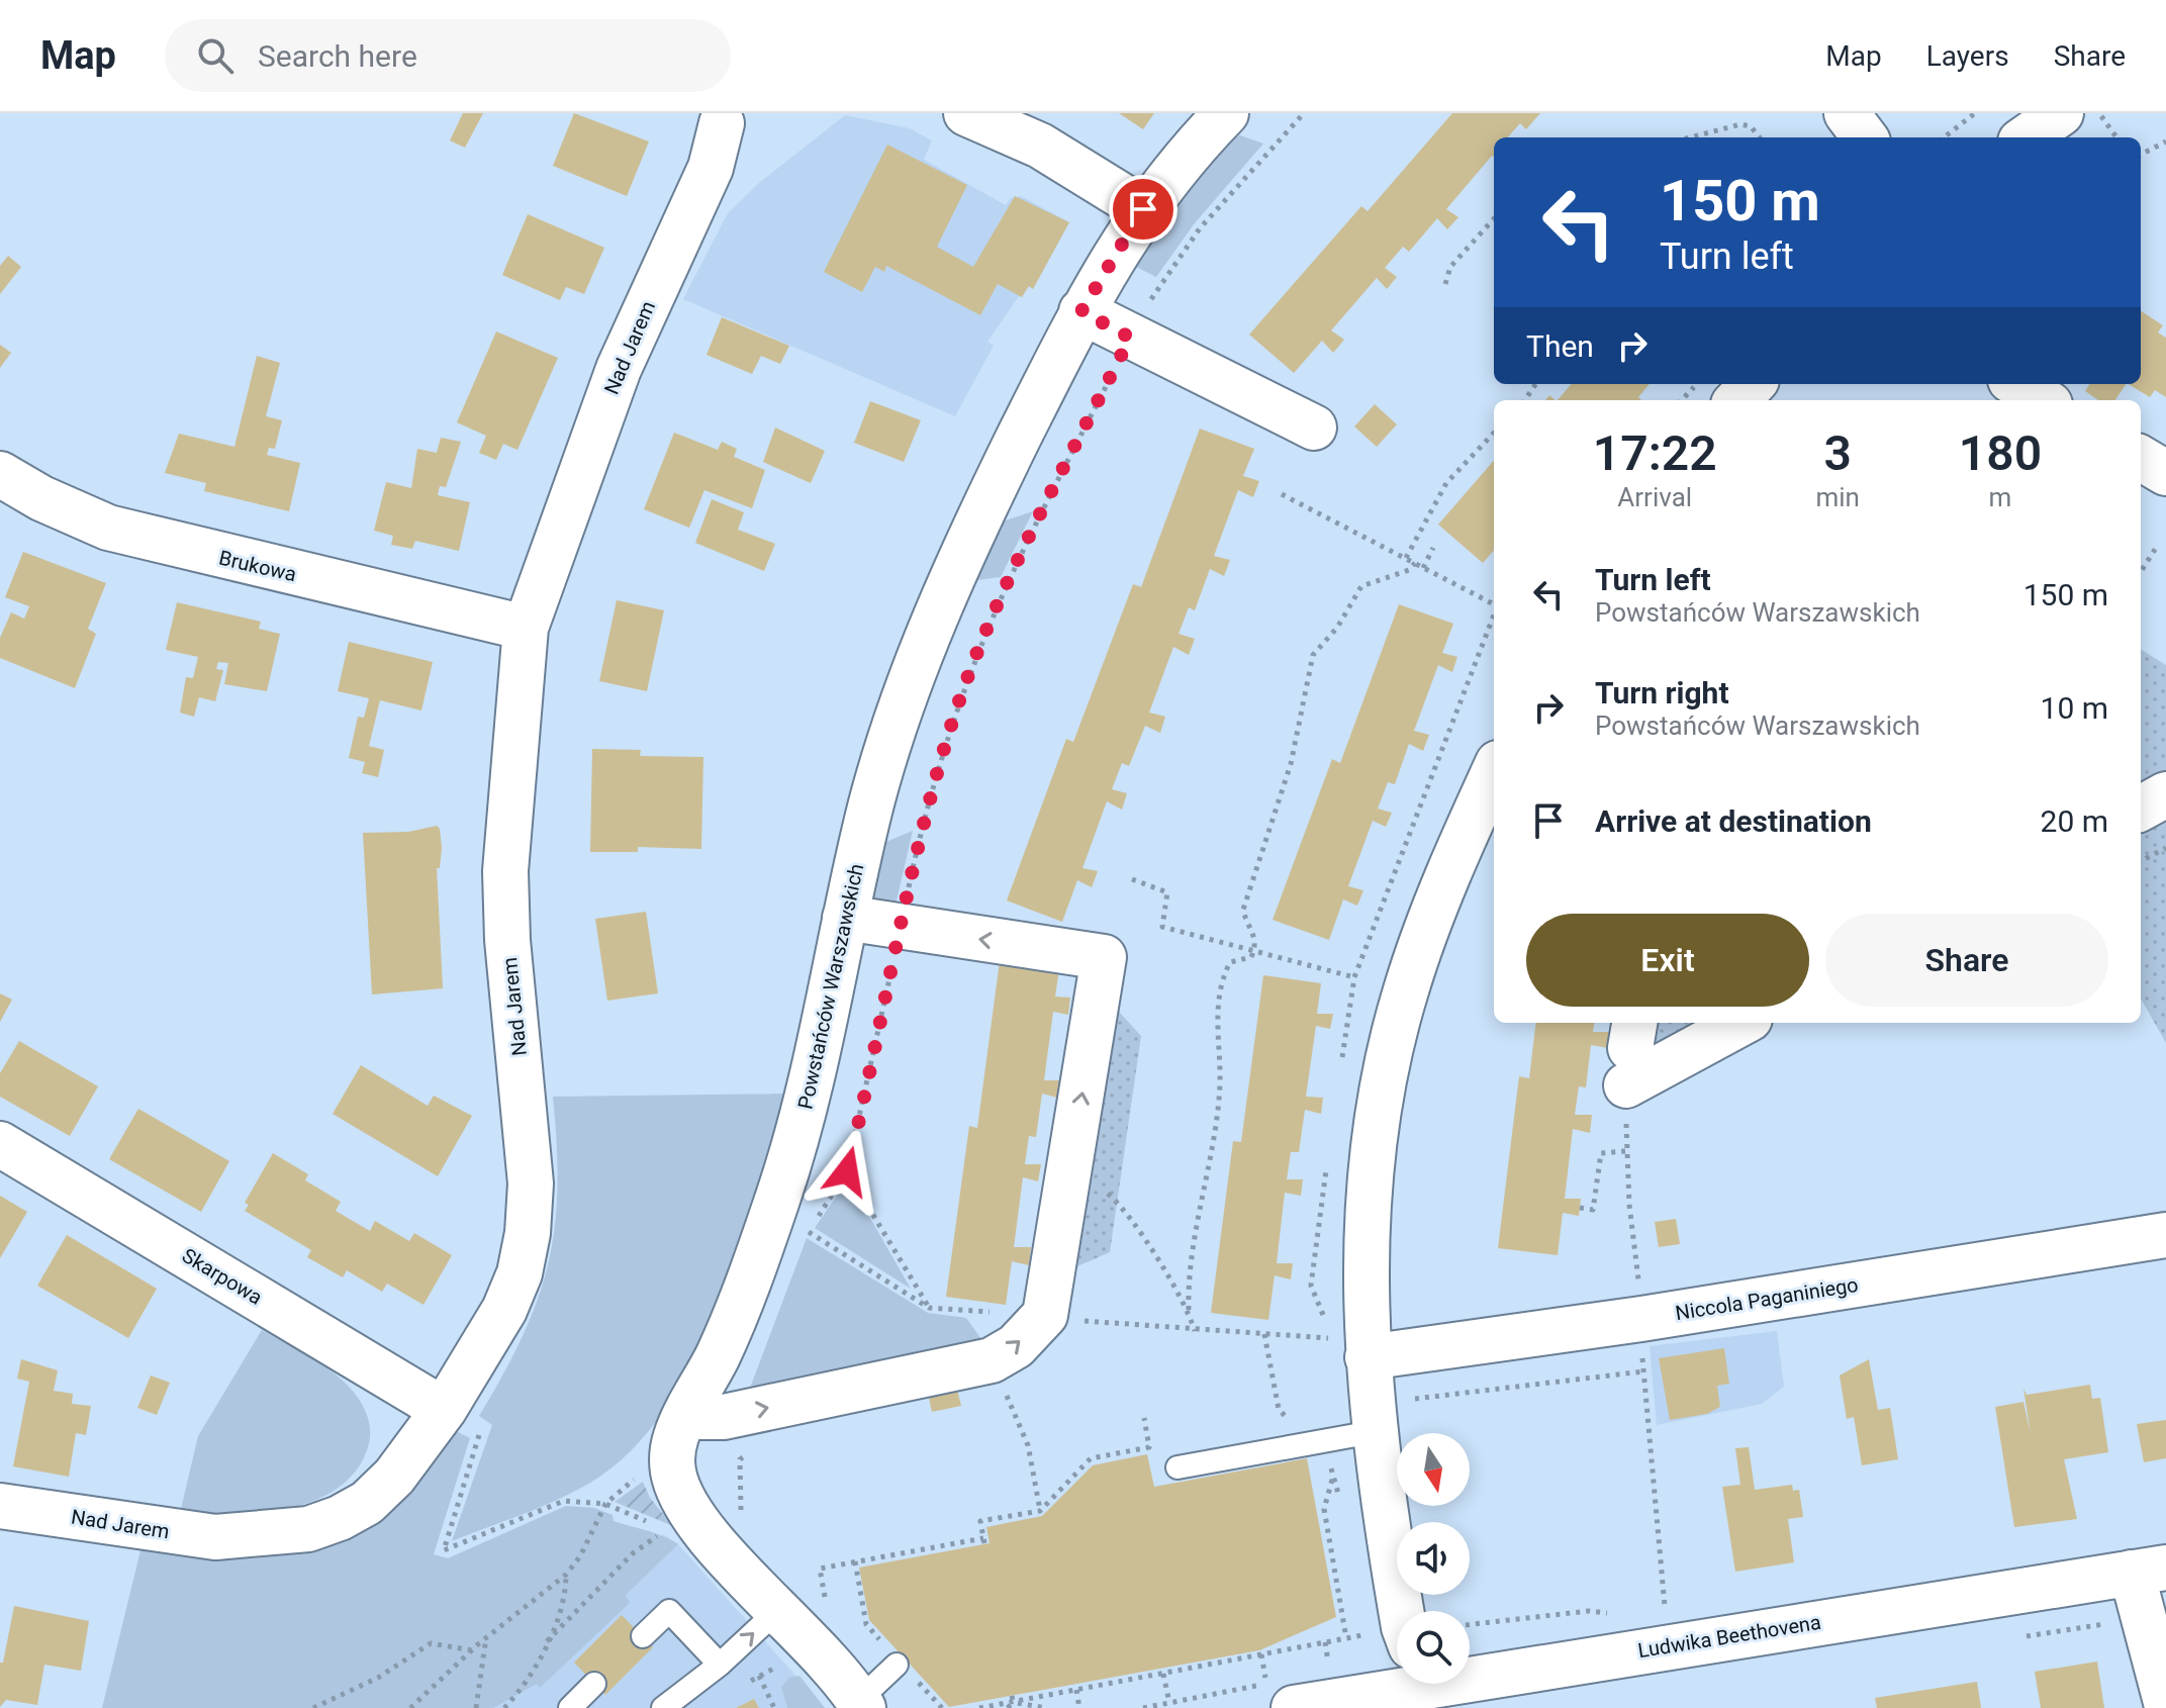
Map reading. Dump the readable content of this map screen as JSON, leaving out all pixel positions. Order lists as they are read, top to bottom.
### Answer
{
  "streets": {
    "street": [
      "Nad Jarem",
      "Brukowa",
      "Powstańców Warszawskich",
      "Skarpowa",
      "Niccola Paganiniego",
      "Ludwika Beethovena"
    ]
  },
  "crossings": [
    ["Nad Jarem", "Brukowa"],
    ["Nad Jarem", "Skarpowa"]
  ],
  "north": "bottom",
  "page": {
    "header": "Map",
    "search": "Search here",
    "nav": ["Map", "Layers", "Share"],
    "turn": ["150 m", "Turn left"],
    "then": "Then",
    "eta": [
      "17:22",
      "Arrival",
      "3",
      "min",
      "180",
      "m"
    ],
    "list": [
      {
        "name": "Turn left",
        "note": "Powstańców Warszawskich",
        "value": "150 m"
      },
      {
        "name": "Turn right",
        "note": "Powstańców Warszawskich",
        "value": "10 m"
      },
      {
        "name": "Arrive at destination",
        "value": "20 m"
      }
    ],
    "buttons": ["Exit", "Share"]
  }
}
